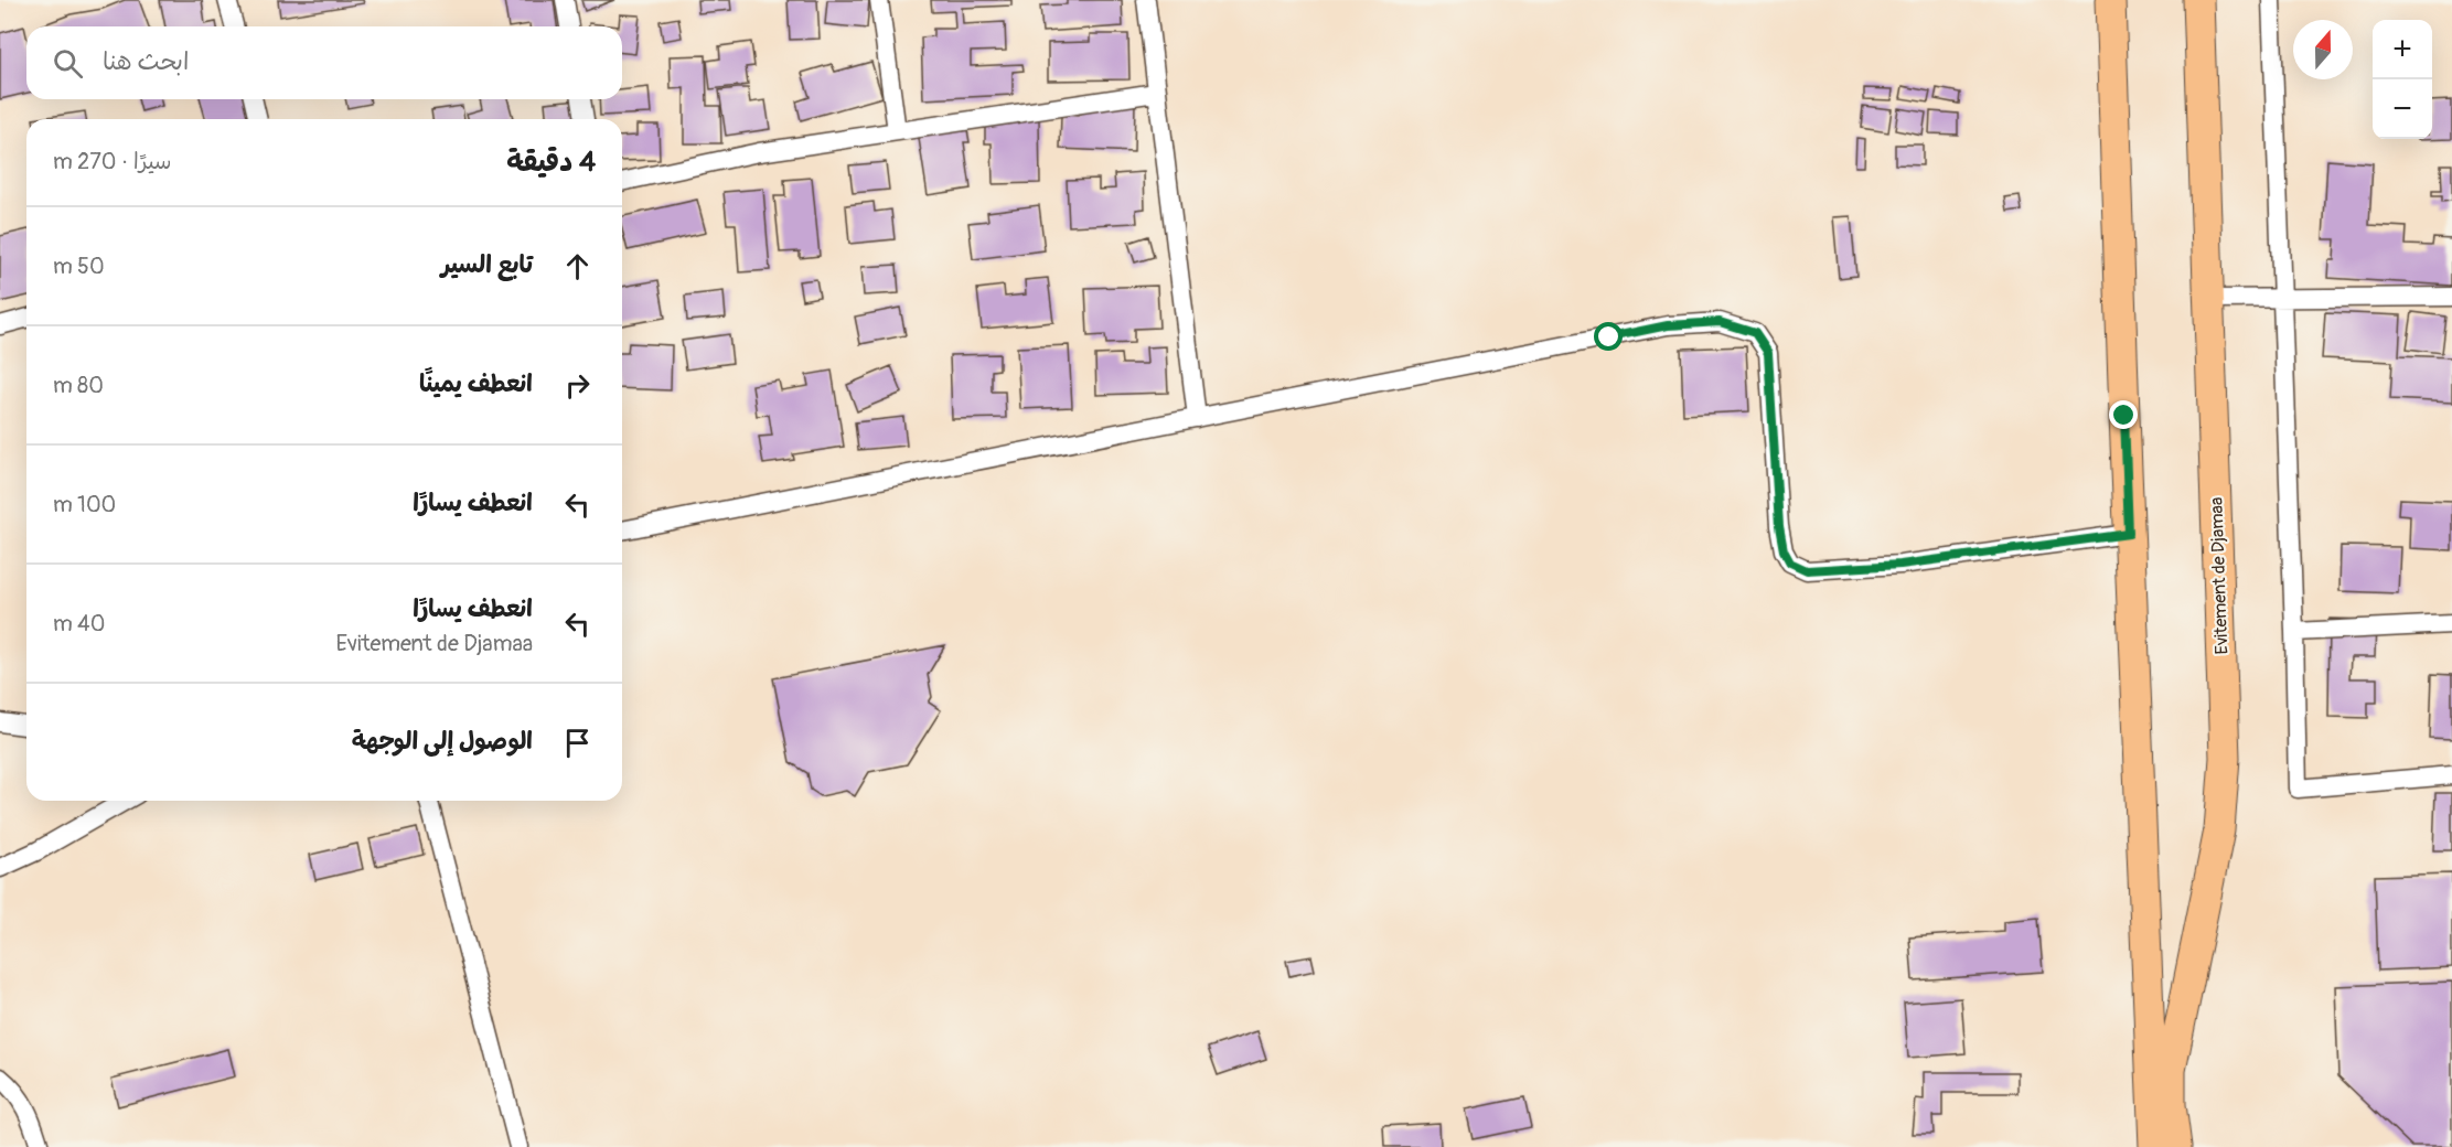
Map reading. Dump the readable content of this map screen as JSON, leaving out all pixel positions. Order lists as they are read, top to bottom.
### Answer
{
  "streets": {
    "main road": ["Evitement de Djamaa"]
  },
  "north": "top",
  "page": {
    "map_buttons": ["+", "−"],
    "search": "ابحث هنا",
    "heading": ["4 دقيقة", "سيرًا · 270 m"],
    "list": [
      ["تابع السير", "50 m"],
      ["انعطف يمينًا", "80 m"],
      ["انعطف يسارًا", "100 m"],
      ["انعطف يسارًا", "Evitement de Djamaa", "40 m"],
      "الوصول إلى الوجهة"
    ]
  }
}
